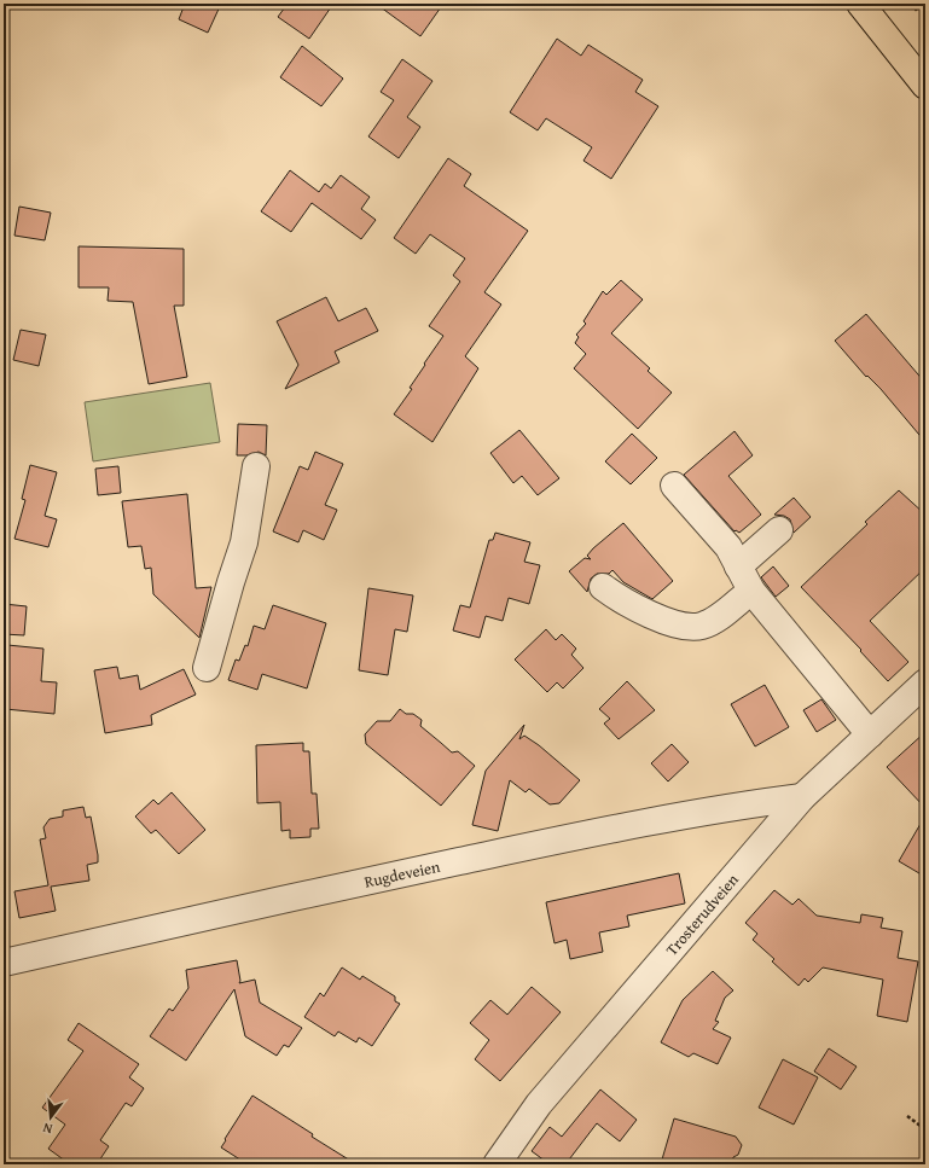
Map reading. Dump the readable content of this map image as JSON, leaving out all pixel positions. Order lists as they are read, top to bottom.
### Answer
{
  "streets": {
    "street": ["Rugdeveien", "Trosterudveien"]
  },
  "crossings": [
    ["Rugdeveien", "Trosterudveien"]
  ],
  "north": "bottom"
}
